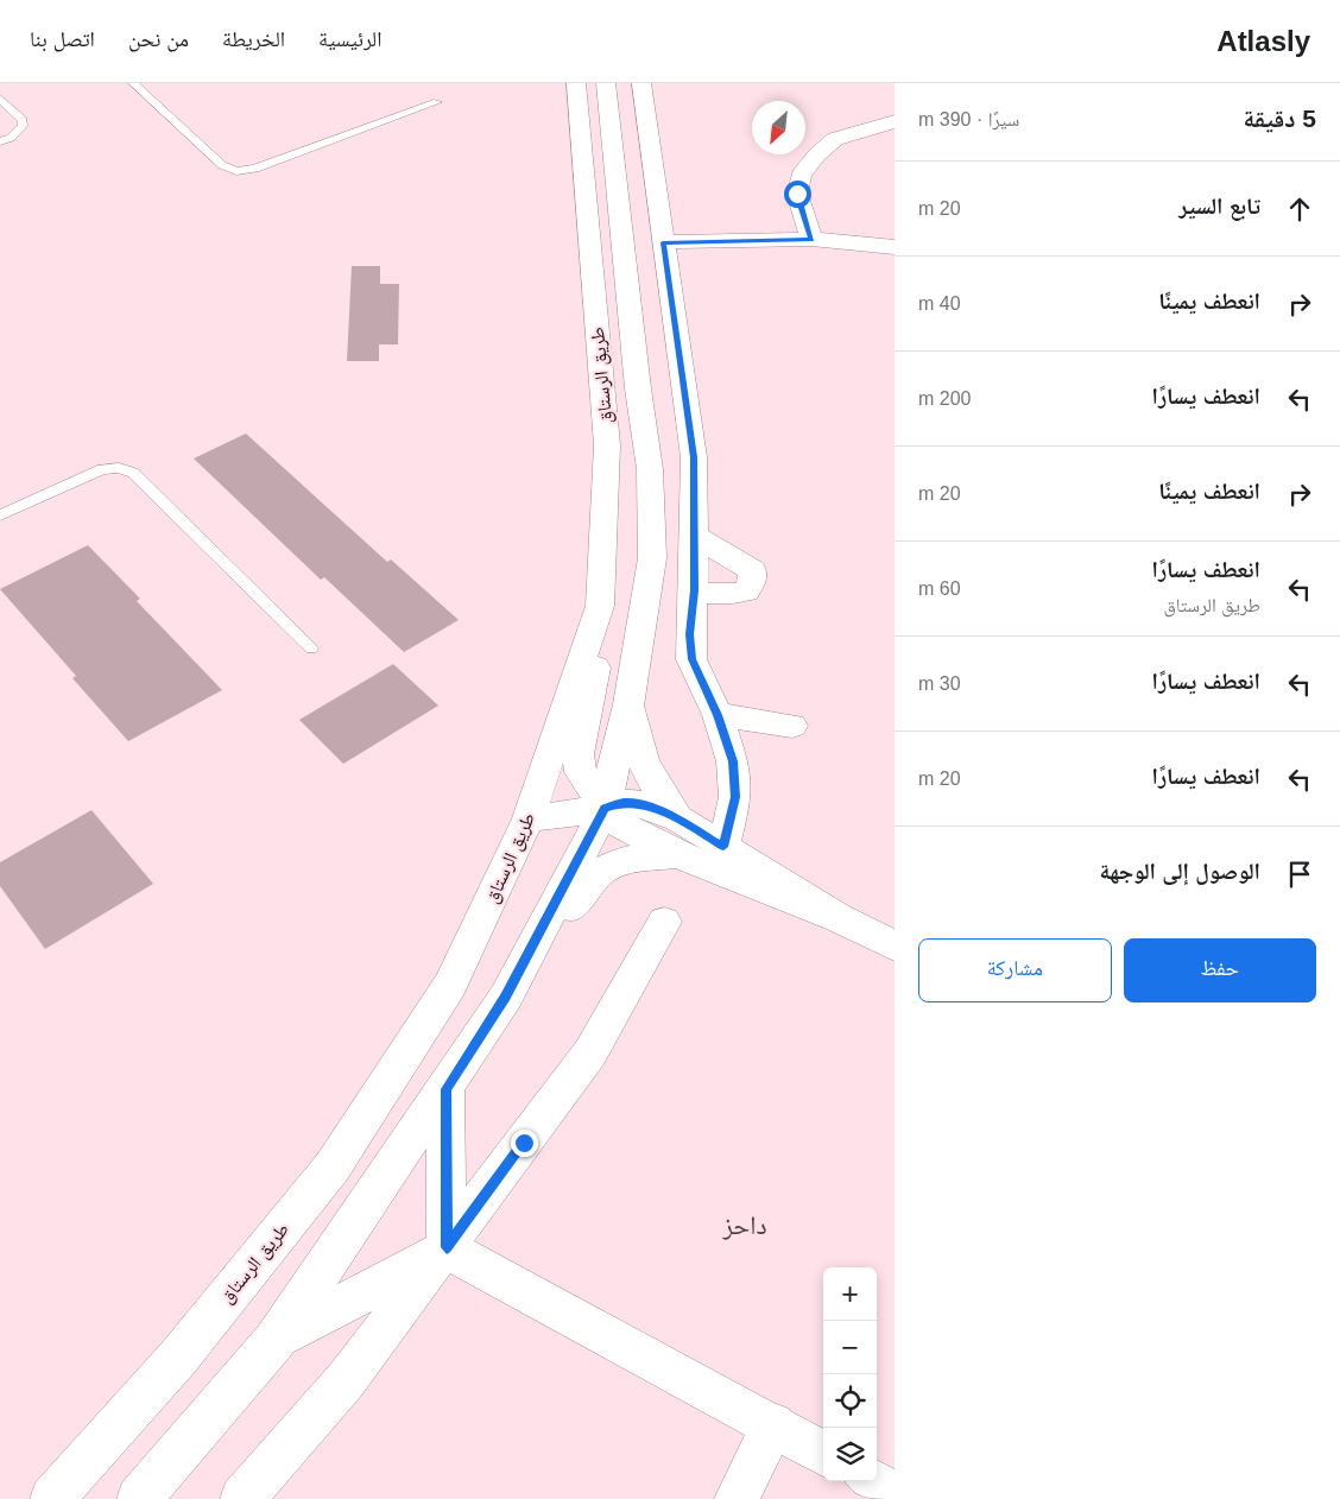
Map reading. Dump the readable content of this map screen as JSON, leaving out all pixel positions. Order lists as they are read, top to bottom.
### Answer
{
  "streets": {
    "main road": ["طريق الرستاق"]
  },
  "districts": ["داحز"],
  "north": "bottom left",
  "page": {
    "header": "Atlasly",
    "nav": [
      "الرئيسية",
      "الخريطة",
      "من نحن",
      "اتصل بنا"
    ],
    "heading": ["5 دقيقة", "سيرًا · 390 m"],
    "list": [
      ["تابع السير", "20 m"],
      ["انعطف يمينًا", "40 m"],
      ["انعطف يسارًا", "200 m"],
      ["انعطف يمينًا", "20 m"],
      ["انعطف يسارًا", "طريق الرستاق", "60 m"],
      ["انعطف يسارًا", "30 m"],
      ["انعطف يسارًا", "20 m"],
      "الوصول إلى الوجهة"
    ],
    "buttons": ["حفظ", "مشاركة"],
    "map_buttons": ["+", "−"]
  }
}
